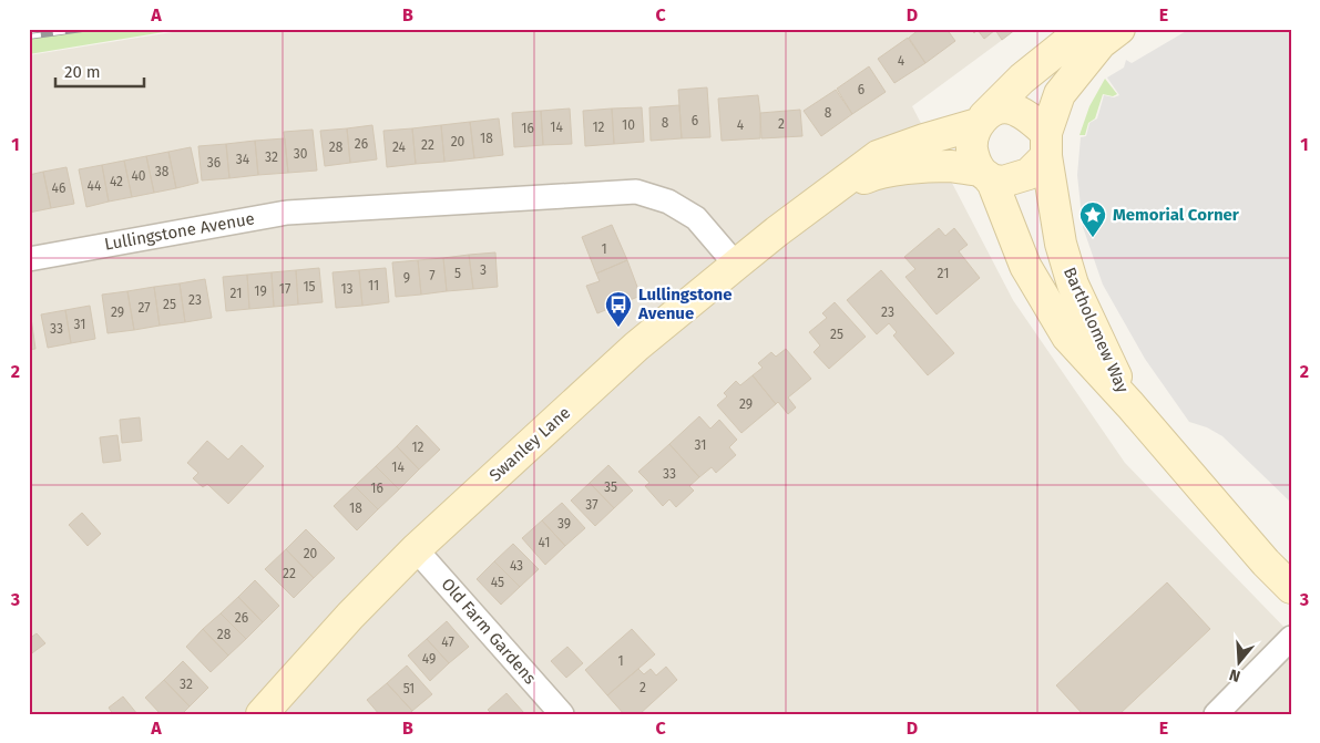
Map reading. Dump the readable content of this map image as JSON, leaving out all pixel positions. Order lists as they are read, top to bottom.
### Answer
{
  "streets": {
    "main road": ["Bartholomew Way", "Swanley Lane"],
    "street": ["Lullingstone Avenue", "Old Farm Gardens"]
  },
  "crossings": [
    ["Lullingstone Avenue", "Swanley Lane"],
    ["Bartholomew Way", "Swanley Lane"],
    ["Swanley Lane", "Old Farm Gardens"]
  ],
  "places": {
    "place": ["Memorial Corner"],
    "bus stop": ["Lullingstone Avenue"]
  },
  "house_numbers": [
    "4",
    "6",
    "8",
    "6",
    "8",
    "2",
    "10",
    "4",
    "14",
    "12",
    "16",
    "18",
    "20",
    "26",
    "22",
    "28",
    "24",
    "30",
    "32",
    "34",
    "36",
    "38",
    "40",
    "42",
    "44",
    "46",
    "1",
    "3",
    "5",
    "21",
    "7",
    "9",
    "11",
    "15",
    "17",
    "13",
    "19",
    "21",
    "23",
    "25",
    "27",
    "29",
    "23",
    "31",
    "33",
    "25",
    "29",
    "31",
    "12",
    "14",
    "33",
    "35",
    "16",
    "37",
    "18",
    "39",
    "41",
    "20",
    "43",
    "22",
    "45",
    "26",
    "28",
    "47",
    "49",
    "1",
    "32",
    "2",
    "51"
  ],
  "scale_bar": "20 m",
  "north": "bottom",
  "grid": {
    "columns": [
      "A",
      "B",
      "C",
      "D",
      "E"
    ],
    "rows": ["1", "2", "3"]
  }
}
